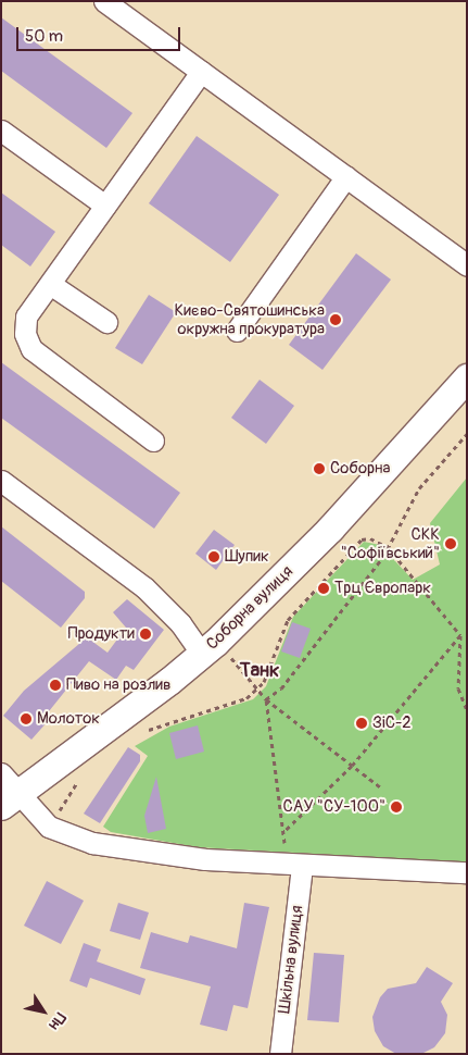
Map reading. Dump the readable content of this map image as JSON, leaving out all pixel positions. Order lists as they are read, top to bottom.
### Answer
{
  "streets": {
    "main road": ["Соборна вулиця"],
    "street": ["Шкільна вулиця"]
  },
  "districts": ["Танк"],
  "places": [
    "Києво-Святошинська окружна прокуратура",
    "Соборна",
    "СКК \"Софіївський\"",
    "Шупик",
    "Трц Європарк",
    "Продукти",
    "Пиво на розлив",
    "Молоток",
    "ЗіС-2",
    "САУ \"СУ-100\""
  ],
  "scale_bar": "50 m",
  "north": "bottom right"
}
